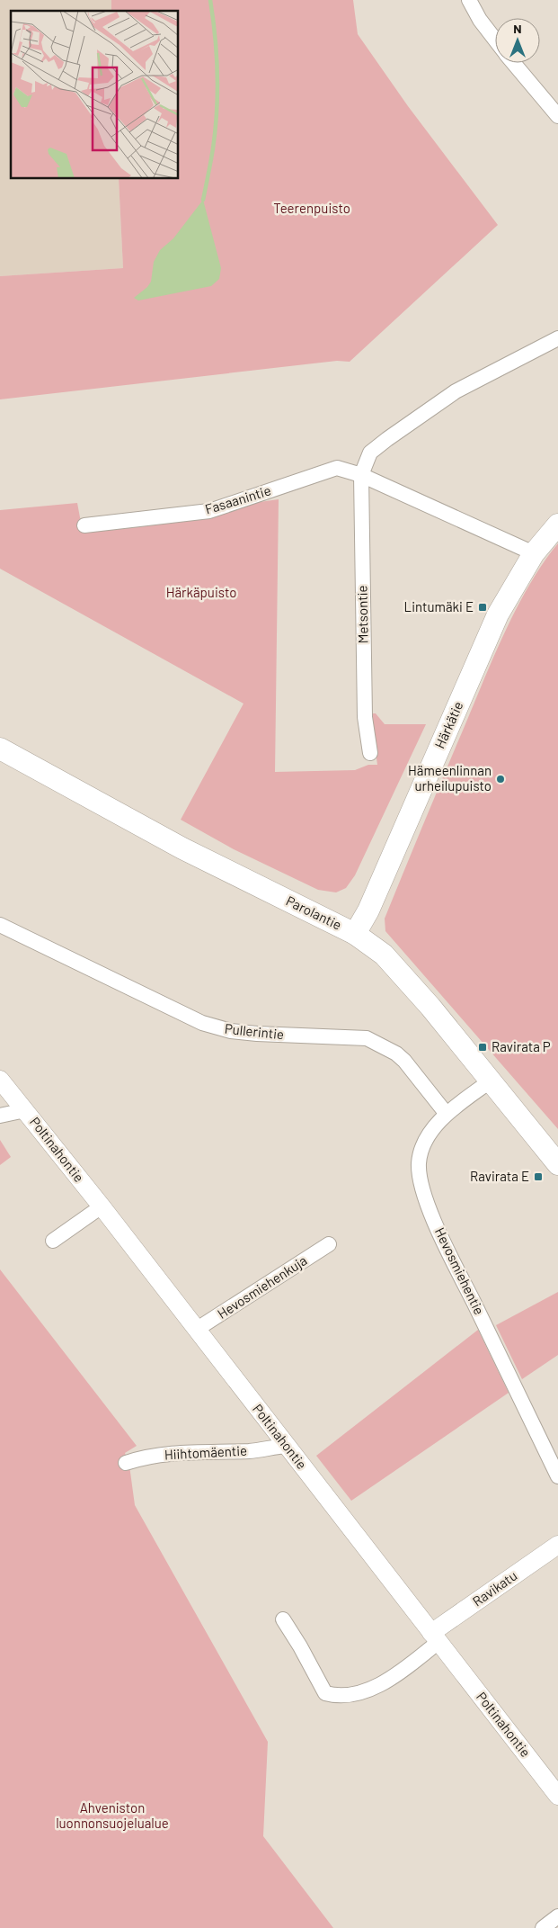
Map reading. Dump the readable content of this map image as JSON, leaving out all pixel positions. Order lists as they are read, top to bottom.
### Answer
{
  "streets": {
    "main road": ["Härkätie", "Parolantie"],
    "street": [
      "Fasaanintie",
      "Metsontie",
      "Pullerintie",
      "Poltinahontie",
      "Hevosmiehentie",
      "Hevosmiehenkuja",
      "Hiihtomäentie",
      "Ravikatu"
    ]
  },
  "crossings": [
    ["Fasaanintie", "Metsontie"],
    ["Härkätie", "Parolantie"],
    ["Parolantie", "Hevosmiehentie"],
    ["Pullerintie", "Hevosmiehentie"],
    ["Poltinahontie", "Hevosmiehenkuja"],
    ["Poltinahontie", "Hiihtomäentie"],
    ["Poltinahontie", "Ravikatu"]
  ],
  "parks": ["Teerenpuisto", "Härkäpuisto", "Ahveniston luonnonsuojelualue"],
  "places": {
    "transit": ["Lintumäki E", "Ravirata P", "Ravirata E"],
    "other": ["Hämeenlinnan urheilupuisto"]
  },
  "north": "top"
}
